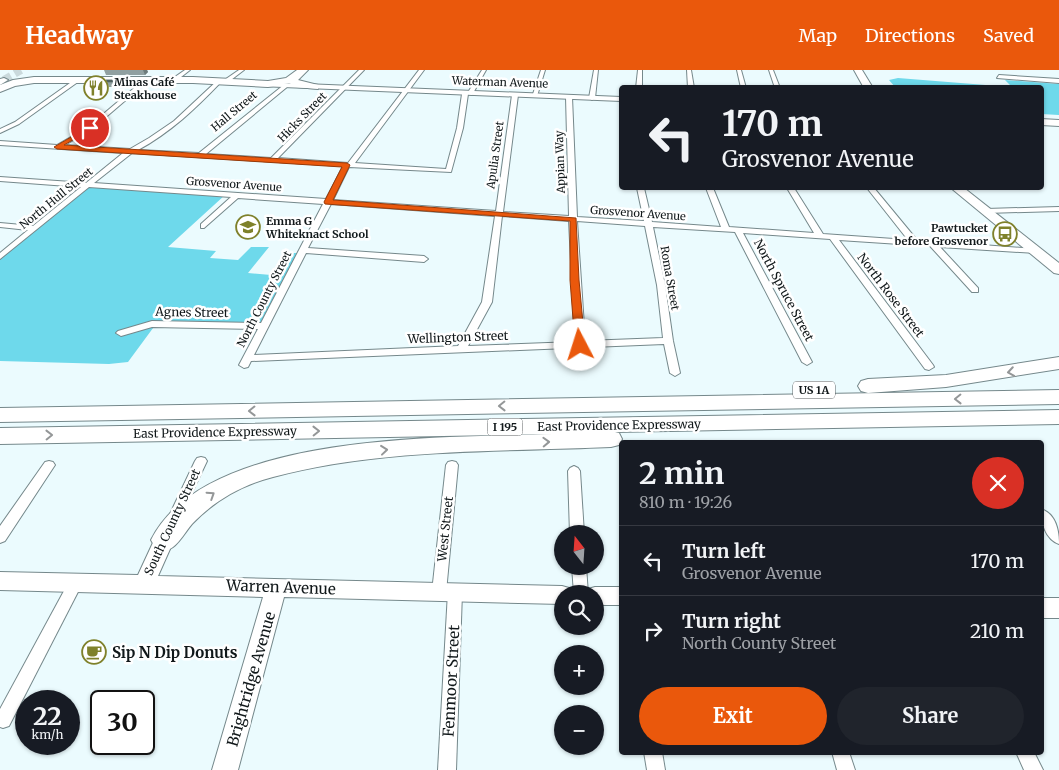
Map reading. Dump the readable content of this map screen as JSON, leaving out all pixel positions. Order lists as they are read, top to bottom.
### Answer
{
  "streets": {
    "highway": [
      "Waterman Avenue",
      "Hall Street",
      "US 1A",
      "East Providence Expressway",
      "I 195"
    ],
    "main road": ["South County Street", "Warren Avenue", "Brightridge Avenue"],
    "street": [
      "Hicks Street",
      "Apulia Street",
      "Appian Way",
      "Grosvenor Avenue",
      "North Hull Street",
      "Roma Street",
      "North Spruce Street",
      "North Rose Street",
      "North County Street",
      "Agnes Street",
      "Wellington Street",
      "West Street",
      "Fenmoor Street"
    ]
  },
  "crossings": [
    ["Waterman Avenue", "Hall Street"],
    ["Waterman Avenue", "Hicks Street"],
    ["Waterman Avenue", "Apulia Street"],
    ["Waterman Avenue", "Appian Way"],
    ["Waterman Avenue", "North Hull Street"],
    ["Waterman Avenue", "North County Street"],
    ["Apulia Street", "Grosvenor Avenue"],
    ["Apulia Street", "Wellington Street"],
    ["Appian Way", "Grosvenor Avenue"],
    ["Appian Way", "Wellington Street"],
    ["Grosvenor Avenue", "North Hull Street"],
    ["Grosvenor Avenue", "Roma Street"],
    ["Grosvenor Avenue", "North Spruce Street"],
    ["Grosvenor Avenue", "North Rose Street"],
    ["Grosvenor Avenue", "North County Street"],
    ["Roma Street", "Wellington Street"],
    ["North County Street", "Agnes Street"],
    ["North County Street", "Wellington Street"],
    ["US 1A", "East Providence Expressway"],
    ["South County Street", "Warren Avenue"],
    ["West Street", "Warren Avenue"],
    ["West Street", "Fenmoor Street"],
    ["Warren Avenue", "Brightridge Avenue"],
    ["Warren Avenue", "Fenmoor Street"]
  ],
  "places": {
    "restaurant": ["Minas Café Steakhouse"],
    "school or university": ["Emma G Whiteknact School"],
    "bus stop": ["Pawtucket before Grosvenor"],
    "cafe": ["Sip N Dip Donuts"]
  },
  "north": "top",
  "page": {
    "header": "Headway",
    "nav": ["Map", "Directions", "Saved"],
    "turn": ["170 m", "Grosvenor Avenue"],
    "heading": ["2 min", "810 m · 19:26"],
    "map_buttons": ["+", "−"],
    "list": [
      {
        "name": "Turn left",
        "note": "Grosvenor Avenue",
        "value": "170 m"
      },
      {
        "name": "Turn right",
        "note": "North County Street",
        "value": "210 m"
      }
    ],
    "buttons": ["Exit", "Share"],
    "speed": "22 km/h",
    "limit": "30"
  }
}
